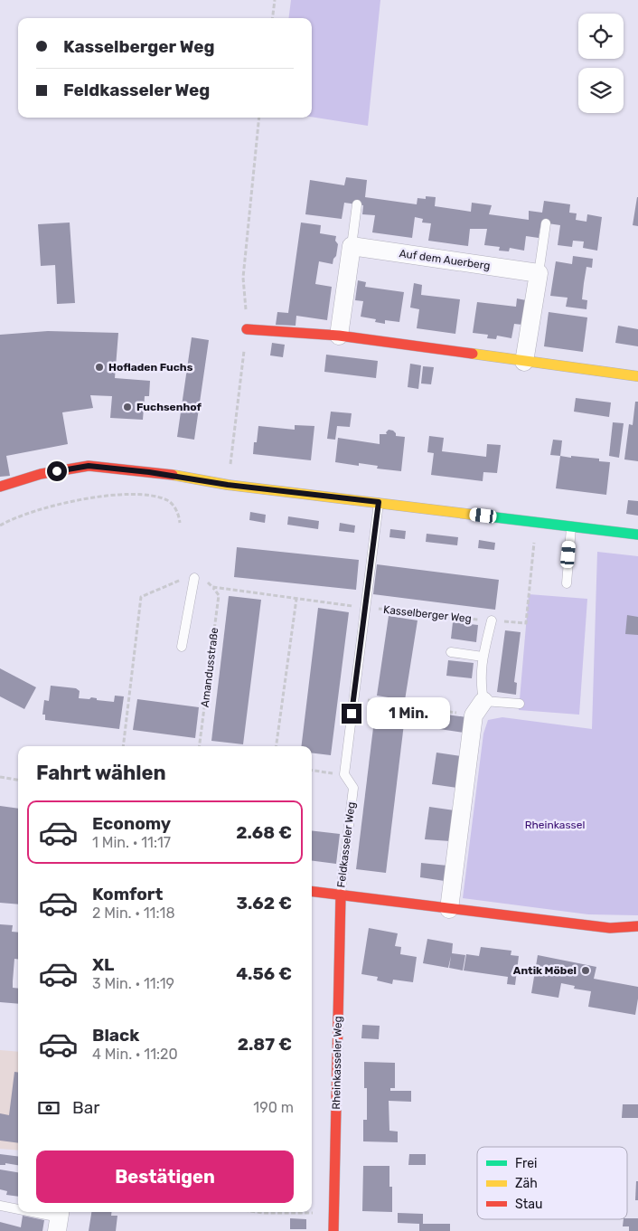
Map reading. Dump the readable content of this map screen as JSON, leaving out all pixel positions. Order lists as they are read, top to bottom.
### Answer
{
  "streets": {
    "street": ["Auf dem Auerberg", "Feldkasseler Weg", "Rheinkasseler Weg"],
    "path": ["Kasselberger Weg", "Amandusstraße"]
  },
  "crossings": [
    ["Kasselberger Weg", "Amandusstraße"],
    ["Feldkasseler Weg", "Rheinkasseler Weg"]
  ],
  "parks": ["Rheinkassel"],
  "places": ["Hofladen Fuchs", "Fuchsenhof", "Antik Möbel"],
  "legend": ["Frei", "Zäh", "Stau"],
  "page": {
    "banner": ["Kasselberger Weg", "Feldkasseler Weg"],
    "bubble": "1 Min.",
    "heading": "Fahrt wählen",
    "list": [
      {
        "name": "Economy",
        "note": "1 Min. · 11:17",
        "value": "2.68 €"
      },
      {
        "name": "Komfort",
        "note": "2 Min. · 11:18",
        "value": "3.62 €"
      },
      {
        "name": "XL",
        "note": "3 Min. · 11:19",
        "value": "4.56 €"
      },
      {
        "name": "Black",
        "note": "4 Min. · 11:20",
        "value": "2.87 €"
      }
    ],
    "pay": ["Bar", "190 m"],
    "buttons": "Bestätigen"
  }
}
